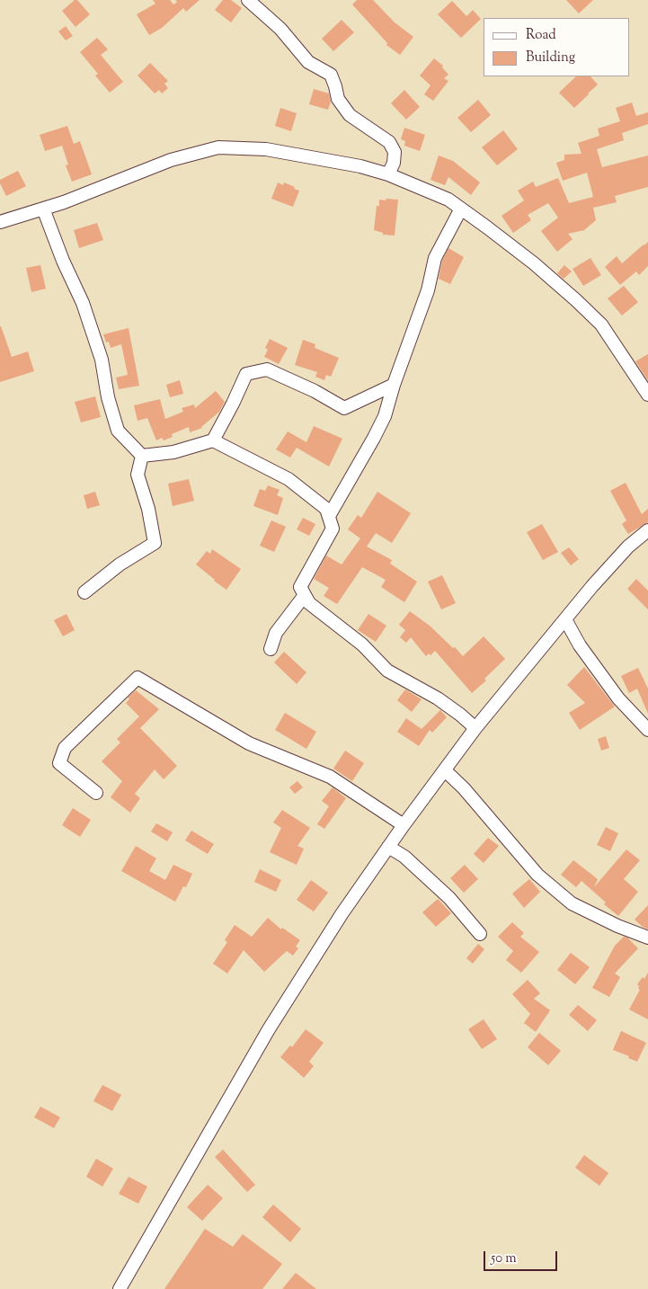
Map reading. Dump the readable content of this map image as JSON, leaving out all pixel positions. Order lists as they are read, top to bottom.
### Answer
{
  "legend": ["Road", "Building"],
  "scale_bar": "50 m"
}
